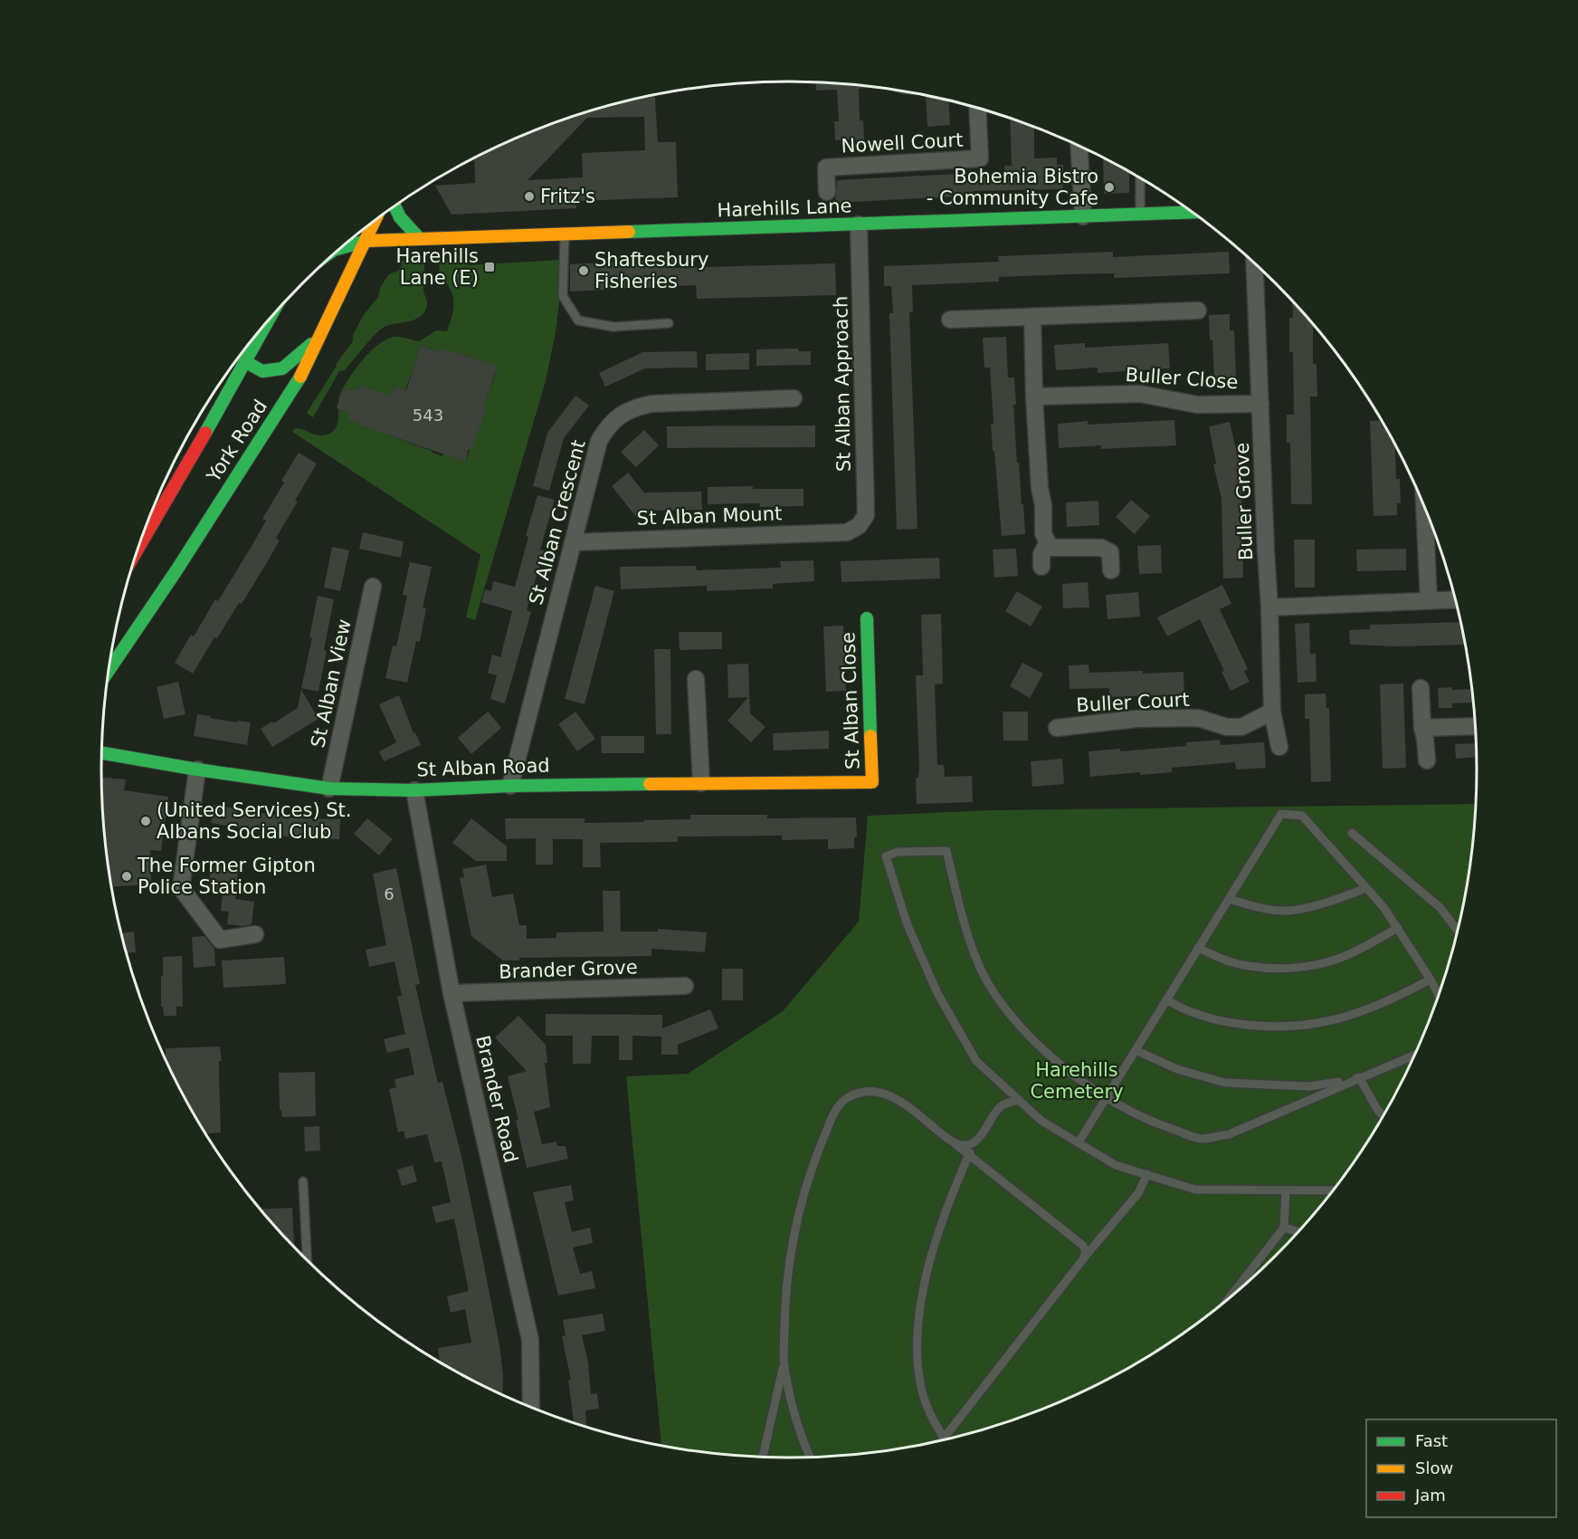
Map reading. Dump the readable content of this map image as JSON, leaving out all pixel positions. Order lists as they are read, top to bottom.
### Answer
{
  "streets": {
    "main road": [
      "Harehills Lane",
      "York Road",
      "St Alban Close",
      "St Alban Road"
    ],
    "street": [
      "Nowell Court",
      "Buller Close",
      "St Alban Approach",
      "Buller Grove",
      "St Alban Mount",
      "St Alban Crescent",
      "St Alban View",
      "Buller Court",
      "Brander Grove",
      "Brander Road"
    ]
  },
  "crossings": [
    ["Harehills Lane", "St Alban Approach"],
    ["Harehills Lane", "York Road"],
    ["Buller Close", "Buller Grove"],
    ["St Alban Approach", "St Alban Mount"],
    ["Buller Grove", "Buller Court"],
    ["St Alban Mount", "St Alban Crescent"],
    ["St Alban Crescent", "St Alban Road"],
    ["St Alban View", "St Alban Road"],
    ["St Alban Close", "St Alban Road"],
    ["St Alban Road", "Brander Road"],
    ["Brander Grove", "Brander Road"]
  ],
  "parks": ["Harehills Cemetery"],
  "places": {
    "other": [
      "Bohemia Bistro - Community Cafe",
      "Fritz's",
      "Shaftesbury Fisheries",
      "(United Services) St. Albans Social Club",
      "The Former Gipton Police Station"
    ],
    "transit": ["Harehills Lane (E)"]
  },
  "house_numbers": ["543", "6"],
  "legend": ["Fast", "Slow", "Jam"]
}
